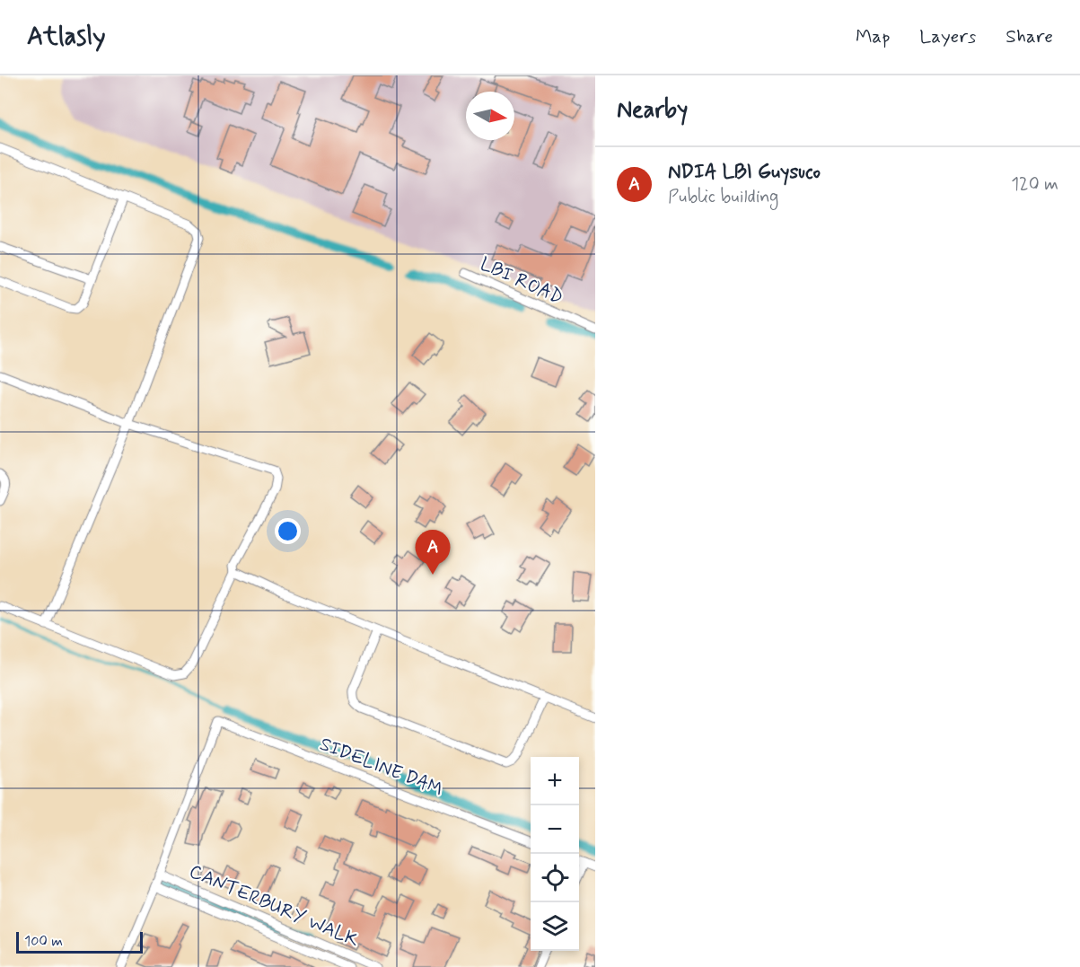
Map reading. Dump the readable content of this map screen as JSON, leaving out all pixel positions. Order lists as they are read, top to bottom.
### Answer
{
  "streets": {
    "street": ["LBI ROAD", "SIDELINE DAM", "CANTERBURY WALK"]
  },
  "crossings": [
    ["SIDELINE DAM", "CANTERBURY WALK"]
  ],
  "scale_bar": "100 m",
  "north": "right",
  "page": {
    "header": "Atlasly",
    "nav": ["Map", "Layers", "Share"],
    "heading": "Nearby",
    "list": [
      {
        "mark": "A",
        "name": "NDIA LBI Guysuco",
        "note": "Public building",
        "value": "120 m"
      }
    ],
    "pins": "A",
    "map_buttons": ["+", "−"],
    "scale": "100 m"
  }
}
